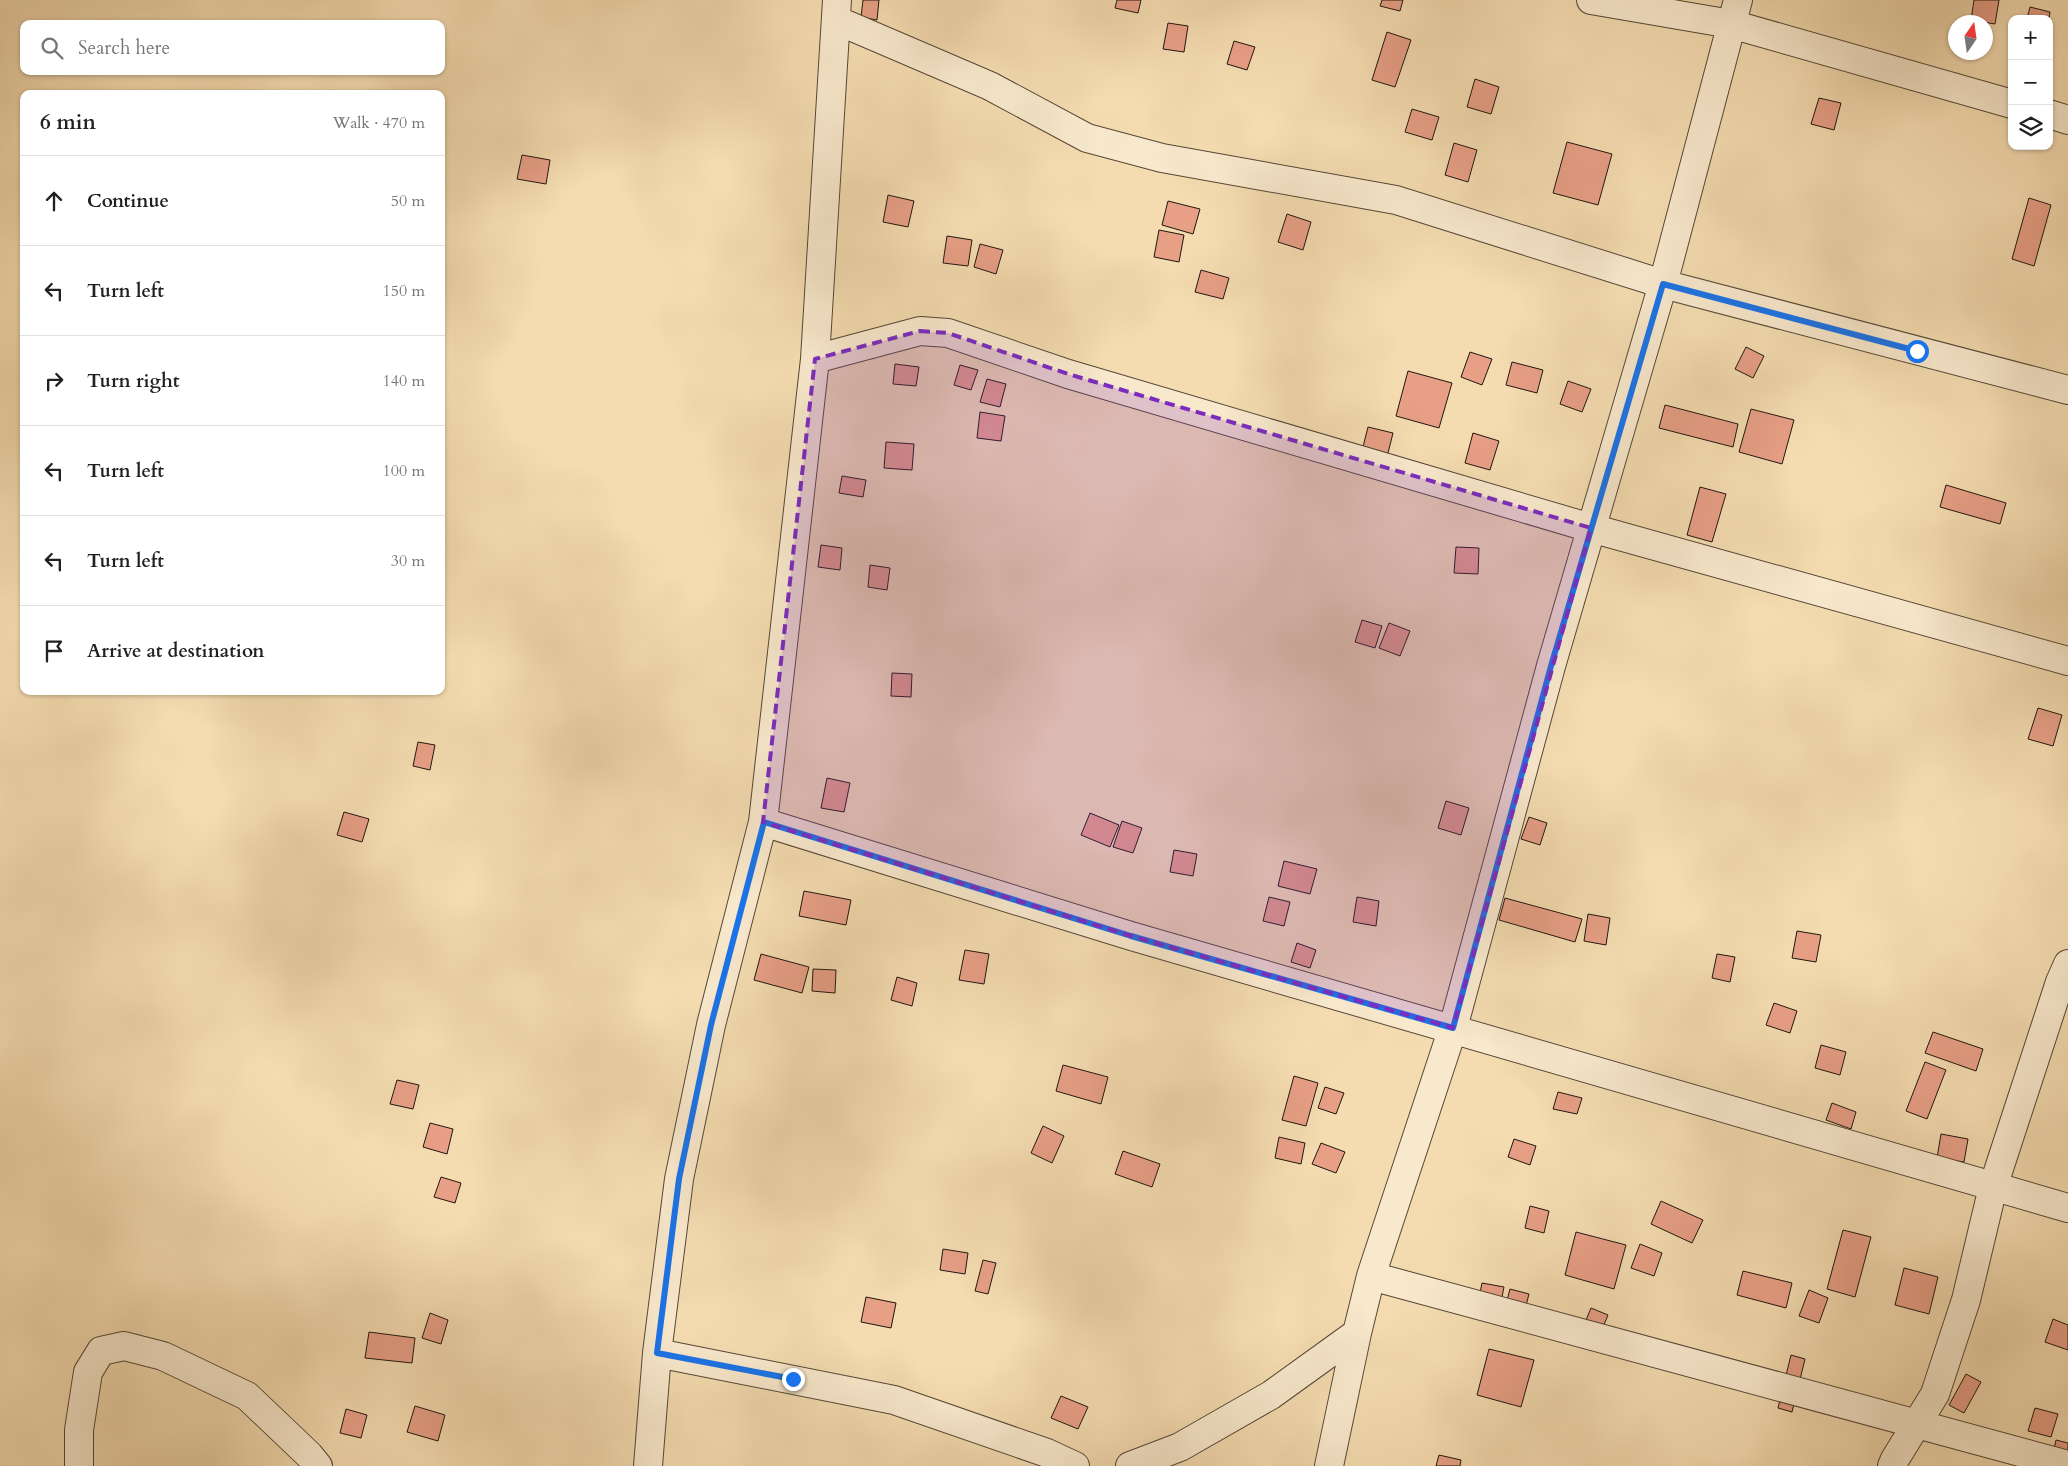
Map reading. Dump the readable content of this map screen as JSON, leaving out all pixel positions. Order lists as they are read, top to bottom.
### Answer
{
  "north": "top",
  "page": {
    "map_buttons": ["+", "−"],
    "search": "Search here",
    "heading": ["6 min", "Walk · 470 m"],
    "list": [
      ["Continue", "50 m"],
      ["Turn left", "150 m"],
      ["Turn right", "140 m"],
      ["Turn left", "100 m"],
      ["Turn left", "30 m"],
      "Arrive at destination"
    ]
  }
}
